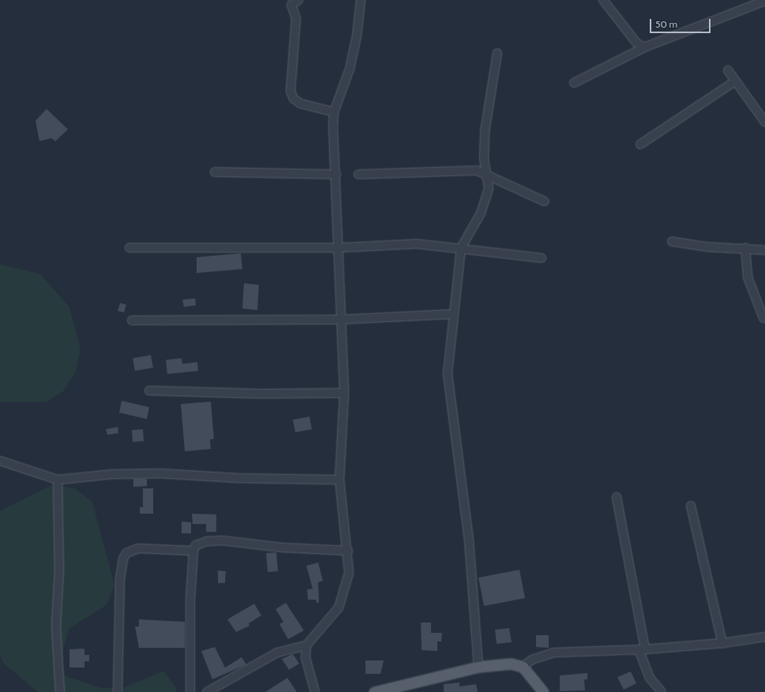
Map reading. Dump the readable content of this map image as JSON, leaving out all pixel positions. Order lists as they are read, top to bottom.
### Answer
{
  "scale_bar": "50 m"
}
